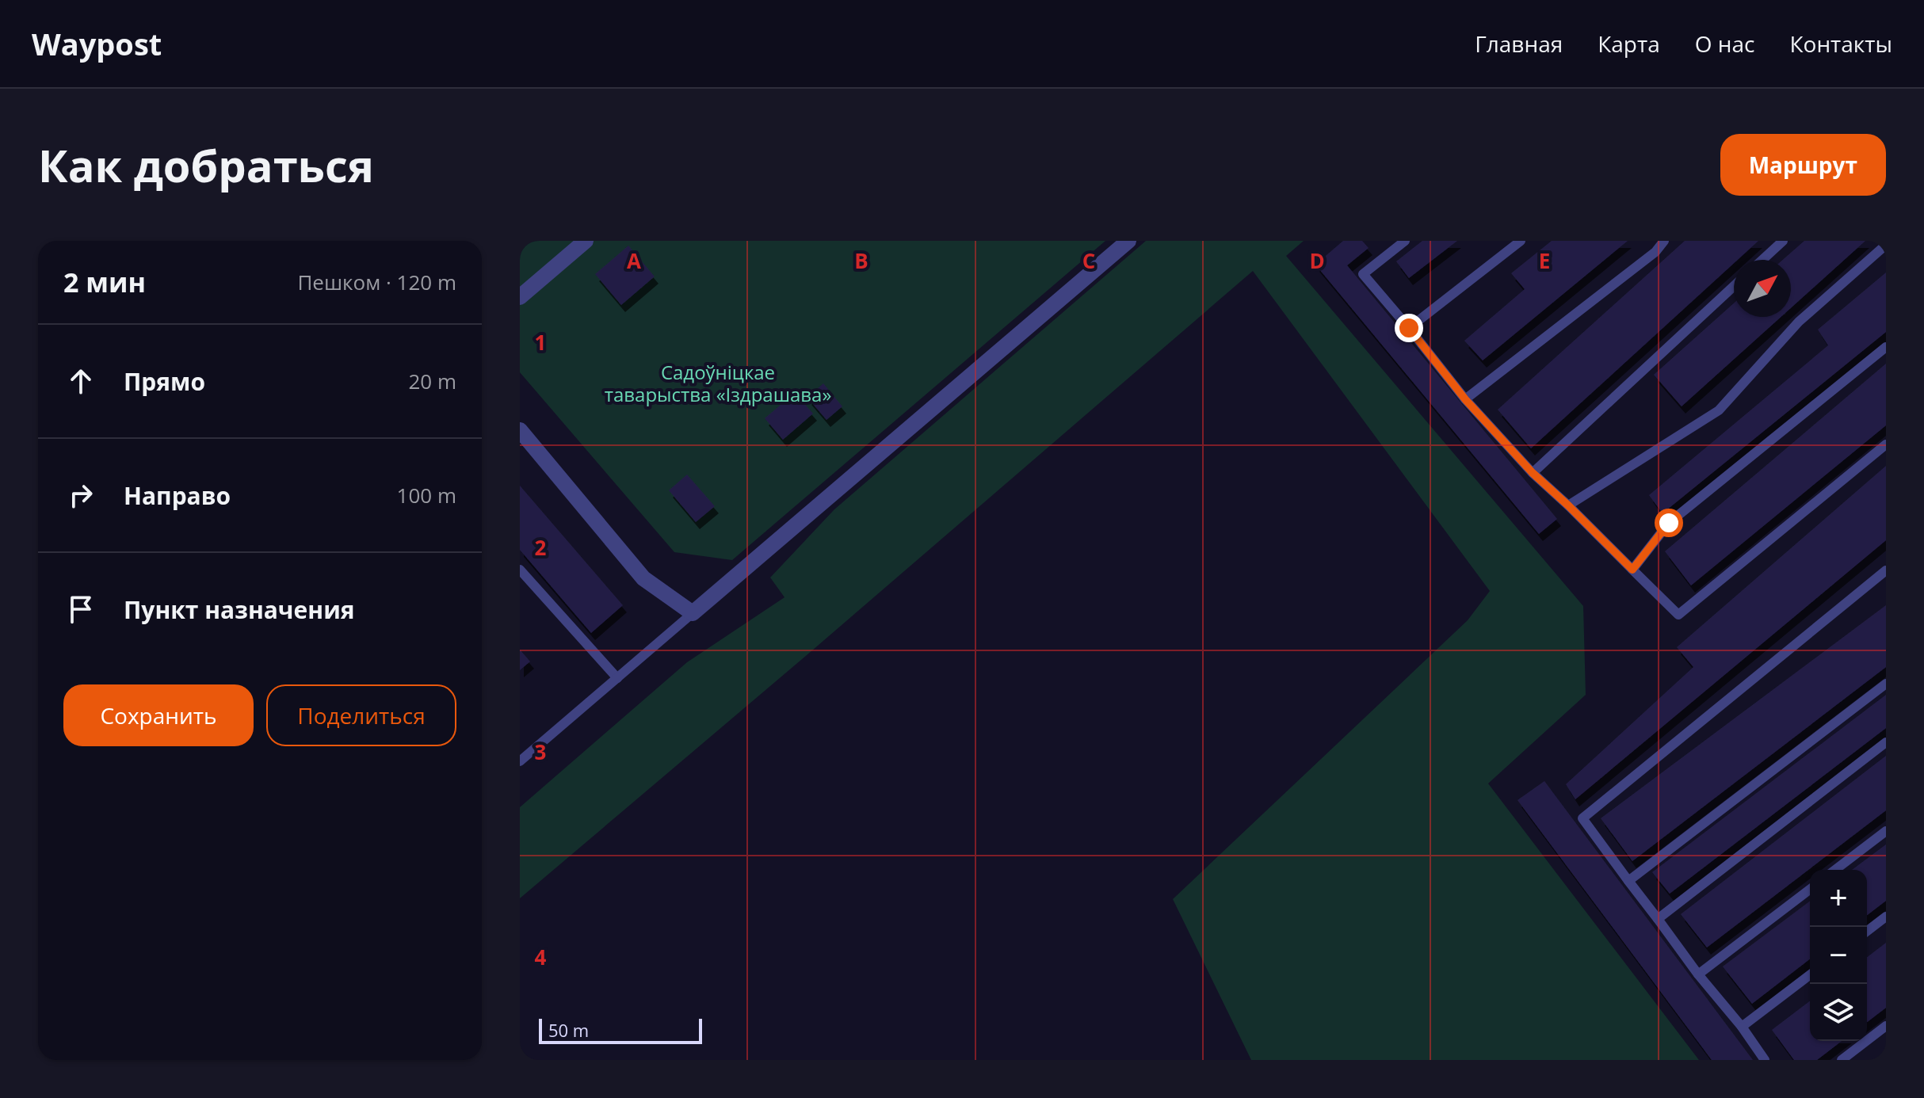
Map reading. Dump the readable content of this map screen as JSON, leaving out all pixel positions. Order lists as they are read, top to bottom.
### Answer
{
  "parks": ["Садоўніцкае таварыства «Іздрашава»"],
  "scale_bar": "50 m",
  "north": "top right",
  "page": {
    "header": "Waypost",
    "nav": [
      "Главная",
      "Карта",
      "О нас",
      "Контакты"
    ],
    "buttons": [
      "Маршрут",
      ["Сохранить", "Поделиться"]
    ],
    "title": "Как добраться",
    "heading": ["2 мин", "Пешком · 120 m"],
    "list": [
      ["Прямо", "20 m"],
      ["Направо", "100 m"],
      "Пункт назначения"
    ],
    "map_buttons": ["+", "−"],
    "scale": "50 m"
  },
  "grid": {
    "columns": [
      "A",
      "B",
      "C",
      "D",
      "E"
    ],
    "rows": [
      "1",
      "2",
      "3",
      "4"
    ]
  }
}
